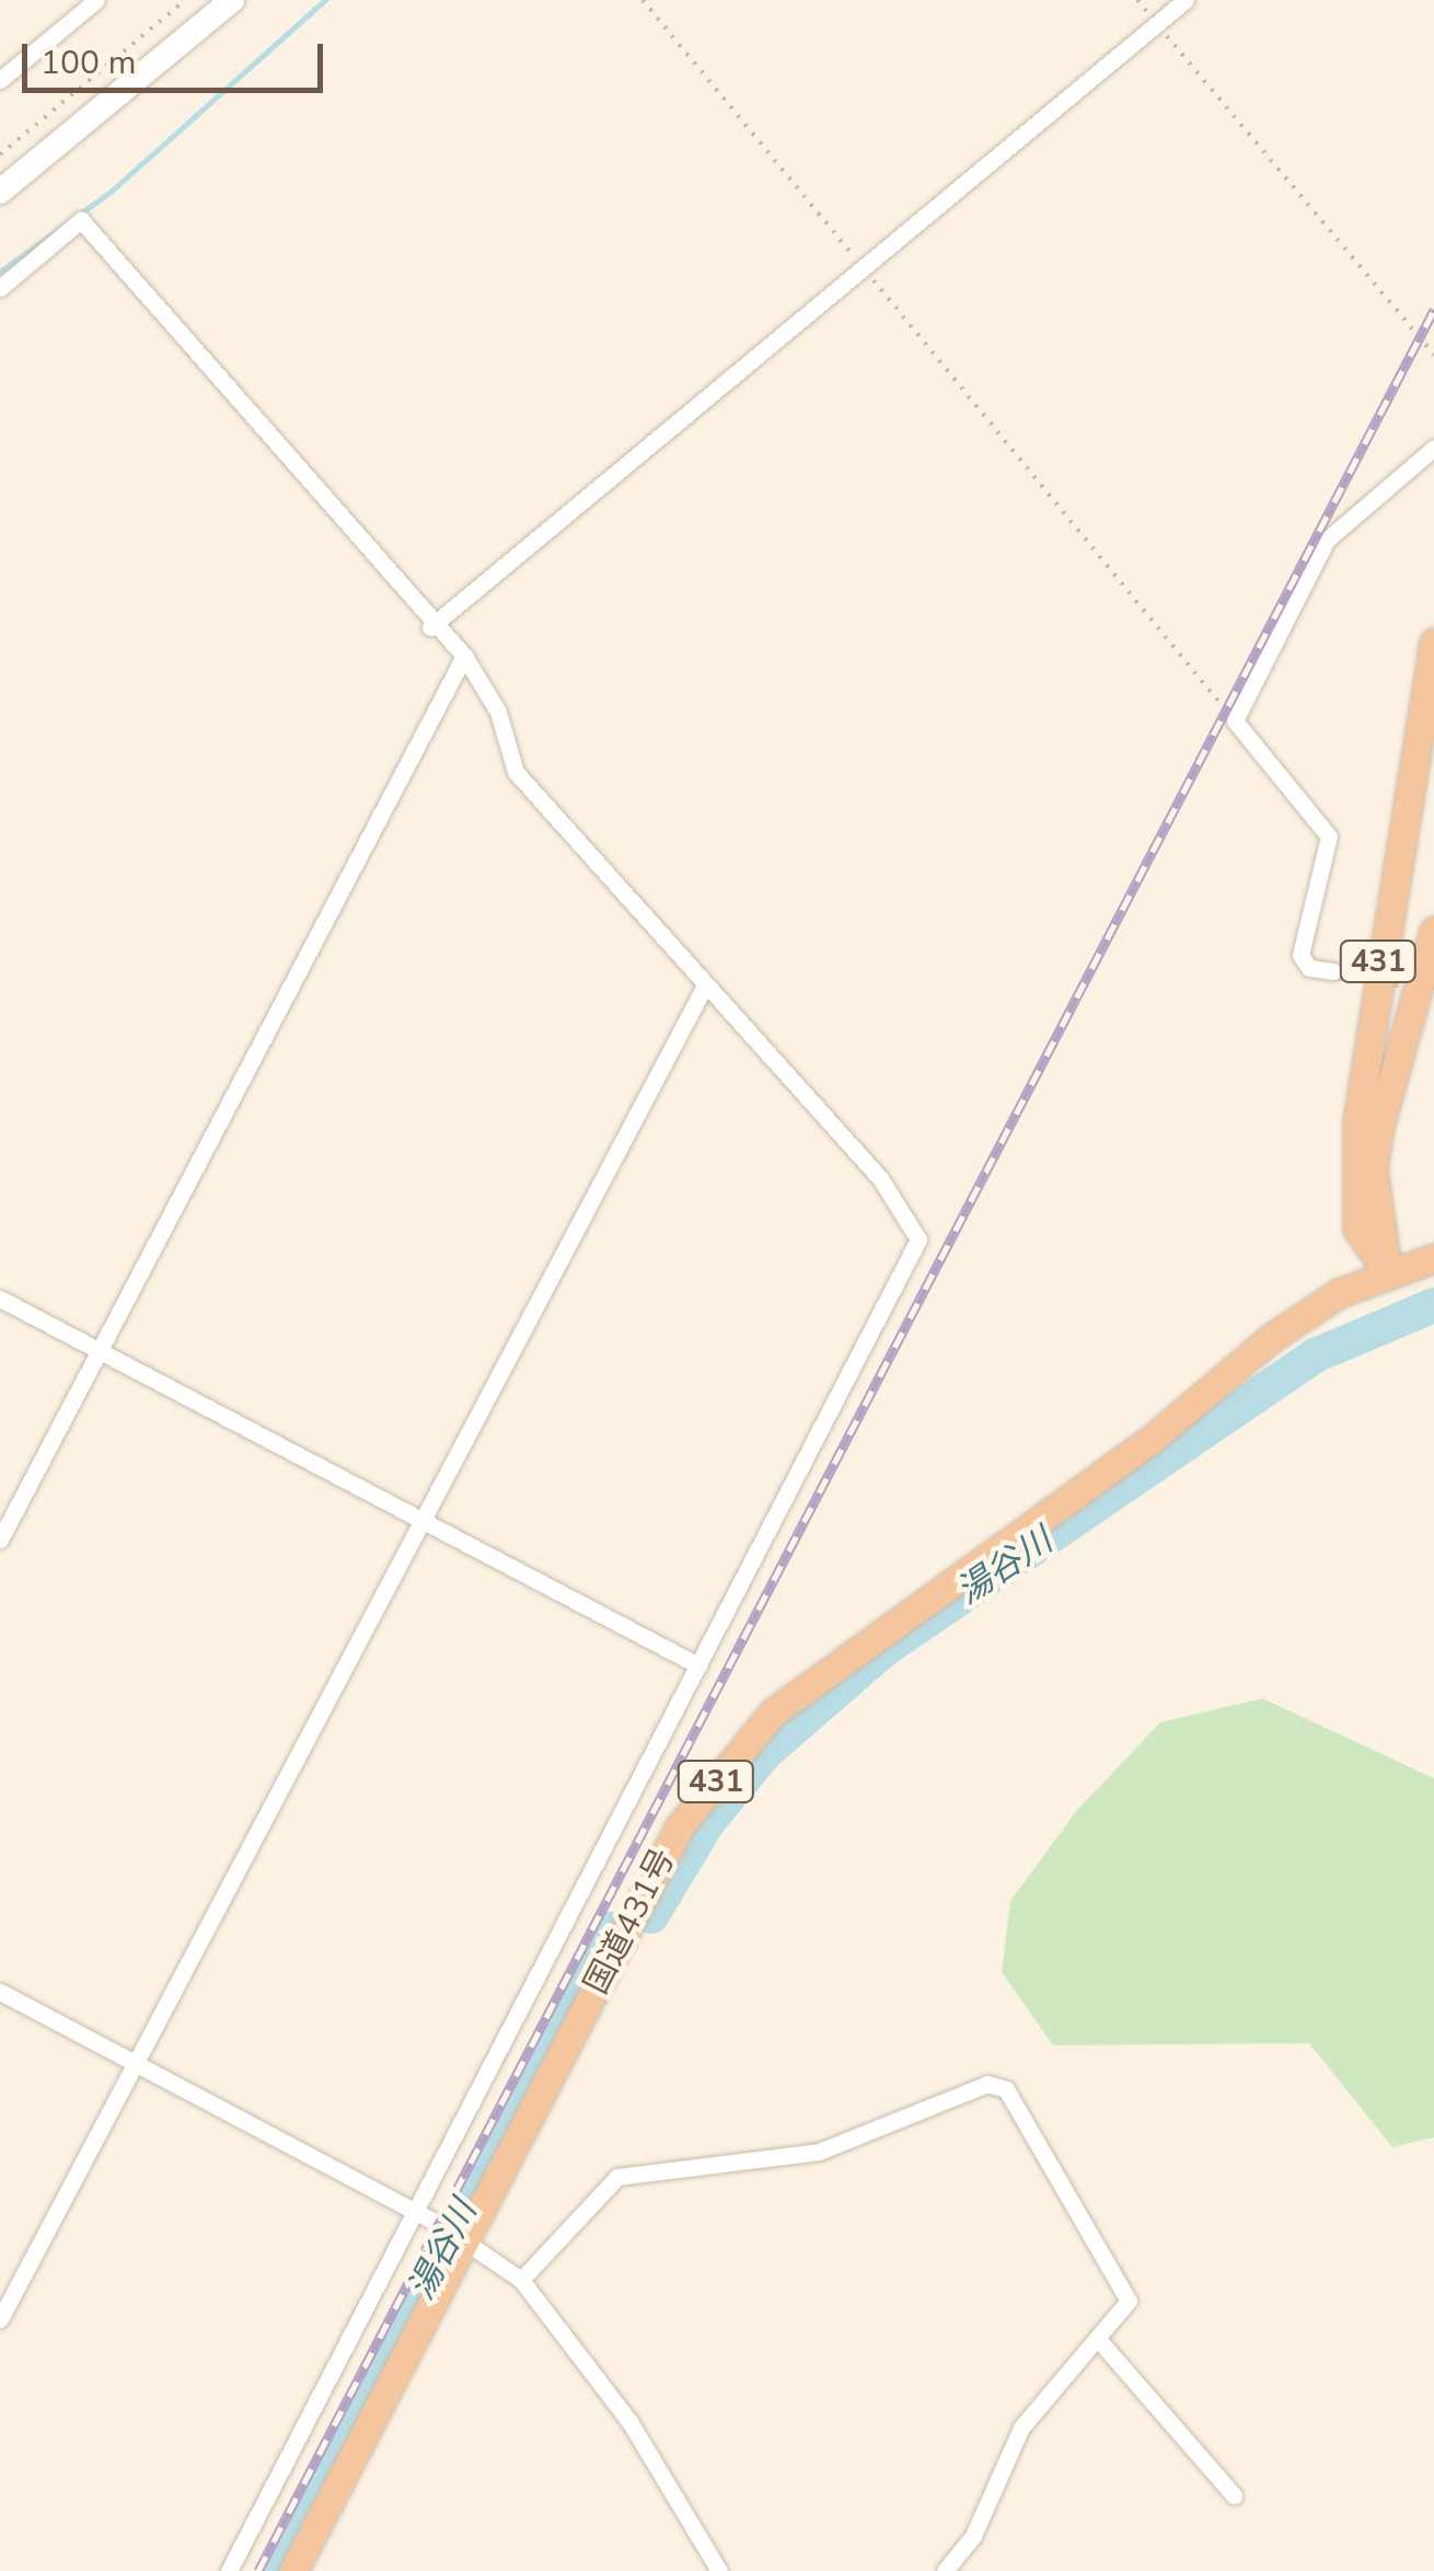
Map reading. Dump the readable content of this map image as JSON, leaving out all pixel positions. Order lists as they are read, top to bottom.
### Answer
{
  "streets": {
    "highway": ["431", "国道431号"]
  },
  "crossings": [
    ["431", "国道431号"]
  ],
  "water": ["湯谷川"],
  "scale_bar": "100 m"
}
